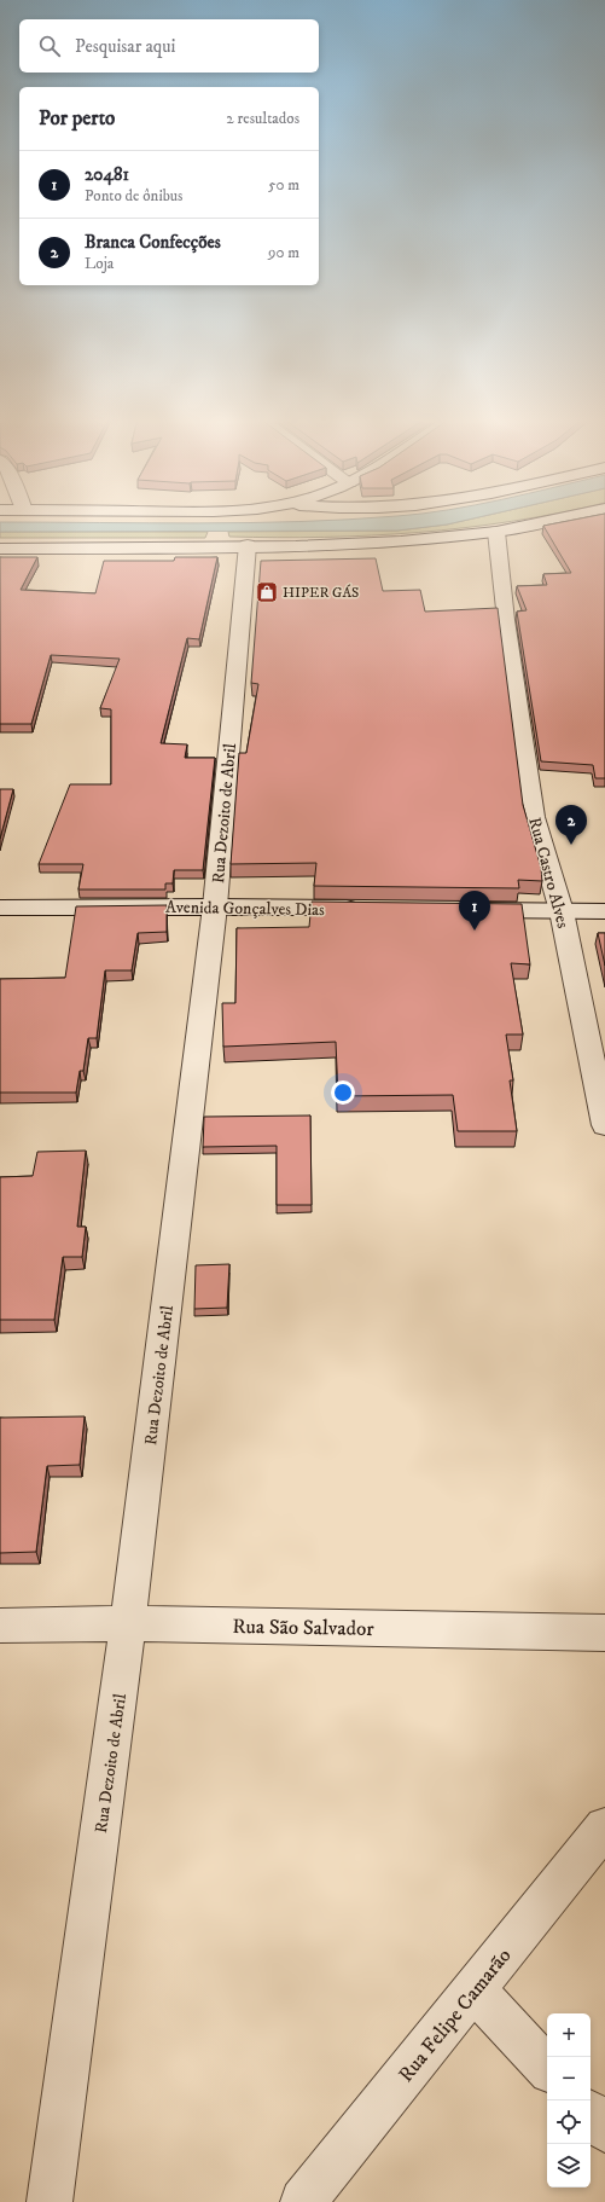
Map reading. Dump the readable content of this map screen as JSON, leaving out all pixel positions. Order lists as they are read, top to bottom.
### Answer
{
  "streets": {
    "street": [
      "Rua Dezoito de Abril",
      "Rua Castro Alves",
      "Avenida Gonçalves Dias",
      "Rua São Salvador",
      "Rua Felipe Camarão"
    ]
  },
  "crossings": [
    ["Rua Dezoito de Abril", "Avenida Gonçalves Dias"],
    ["Rua Dezoito de Abril", "Rua São Salvador"]
  ],
  "places": {
    "shop": ["HIPER GÁS"]
  },
  "page": {
    "search": "Pesquisar aqui",
    "heading": ["Por perto", "2 resultados"],
    "list": [
      {
        "mark": "1",
        "name": "20481",
        "note": "Ponto de ônibus",
        "value": "50 m"
      },
      {
        "mark": "2",
        "name": "Branca Confecções",
        "note": "Loja",
        "value": "90 m"
      }
    ],
    "pins": ["2", "1"],
    "map_buttons": ["+", "−"]
  }
}
